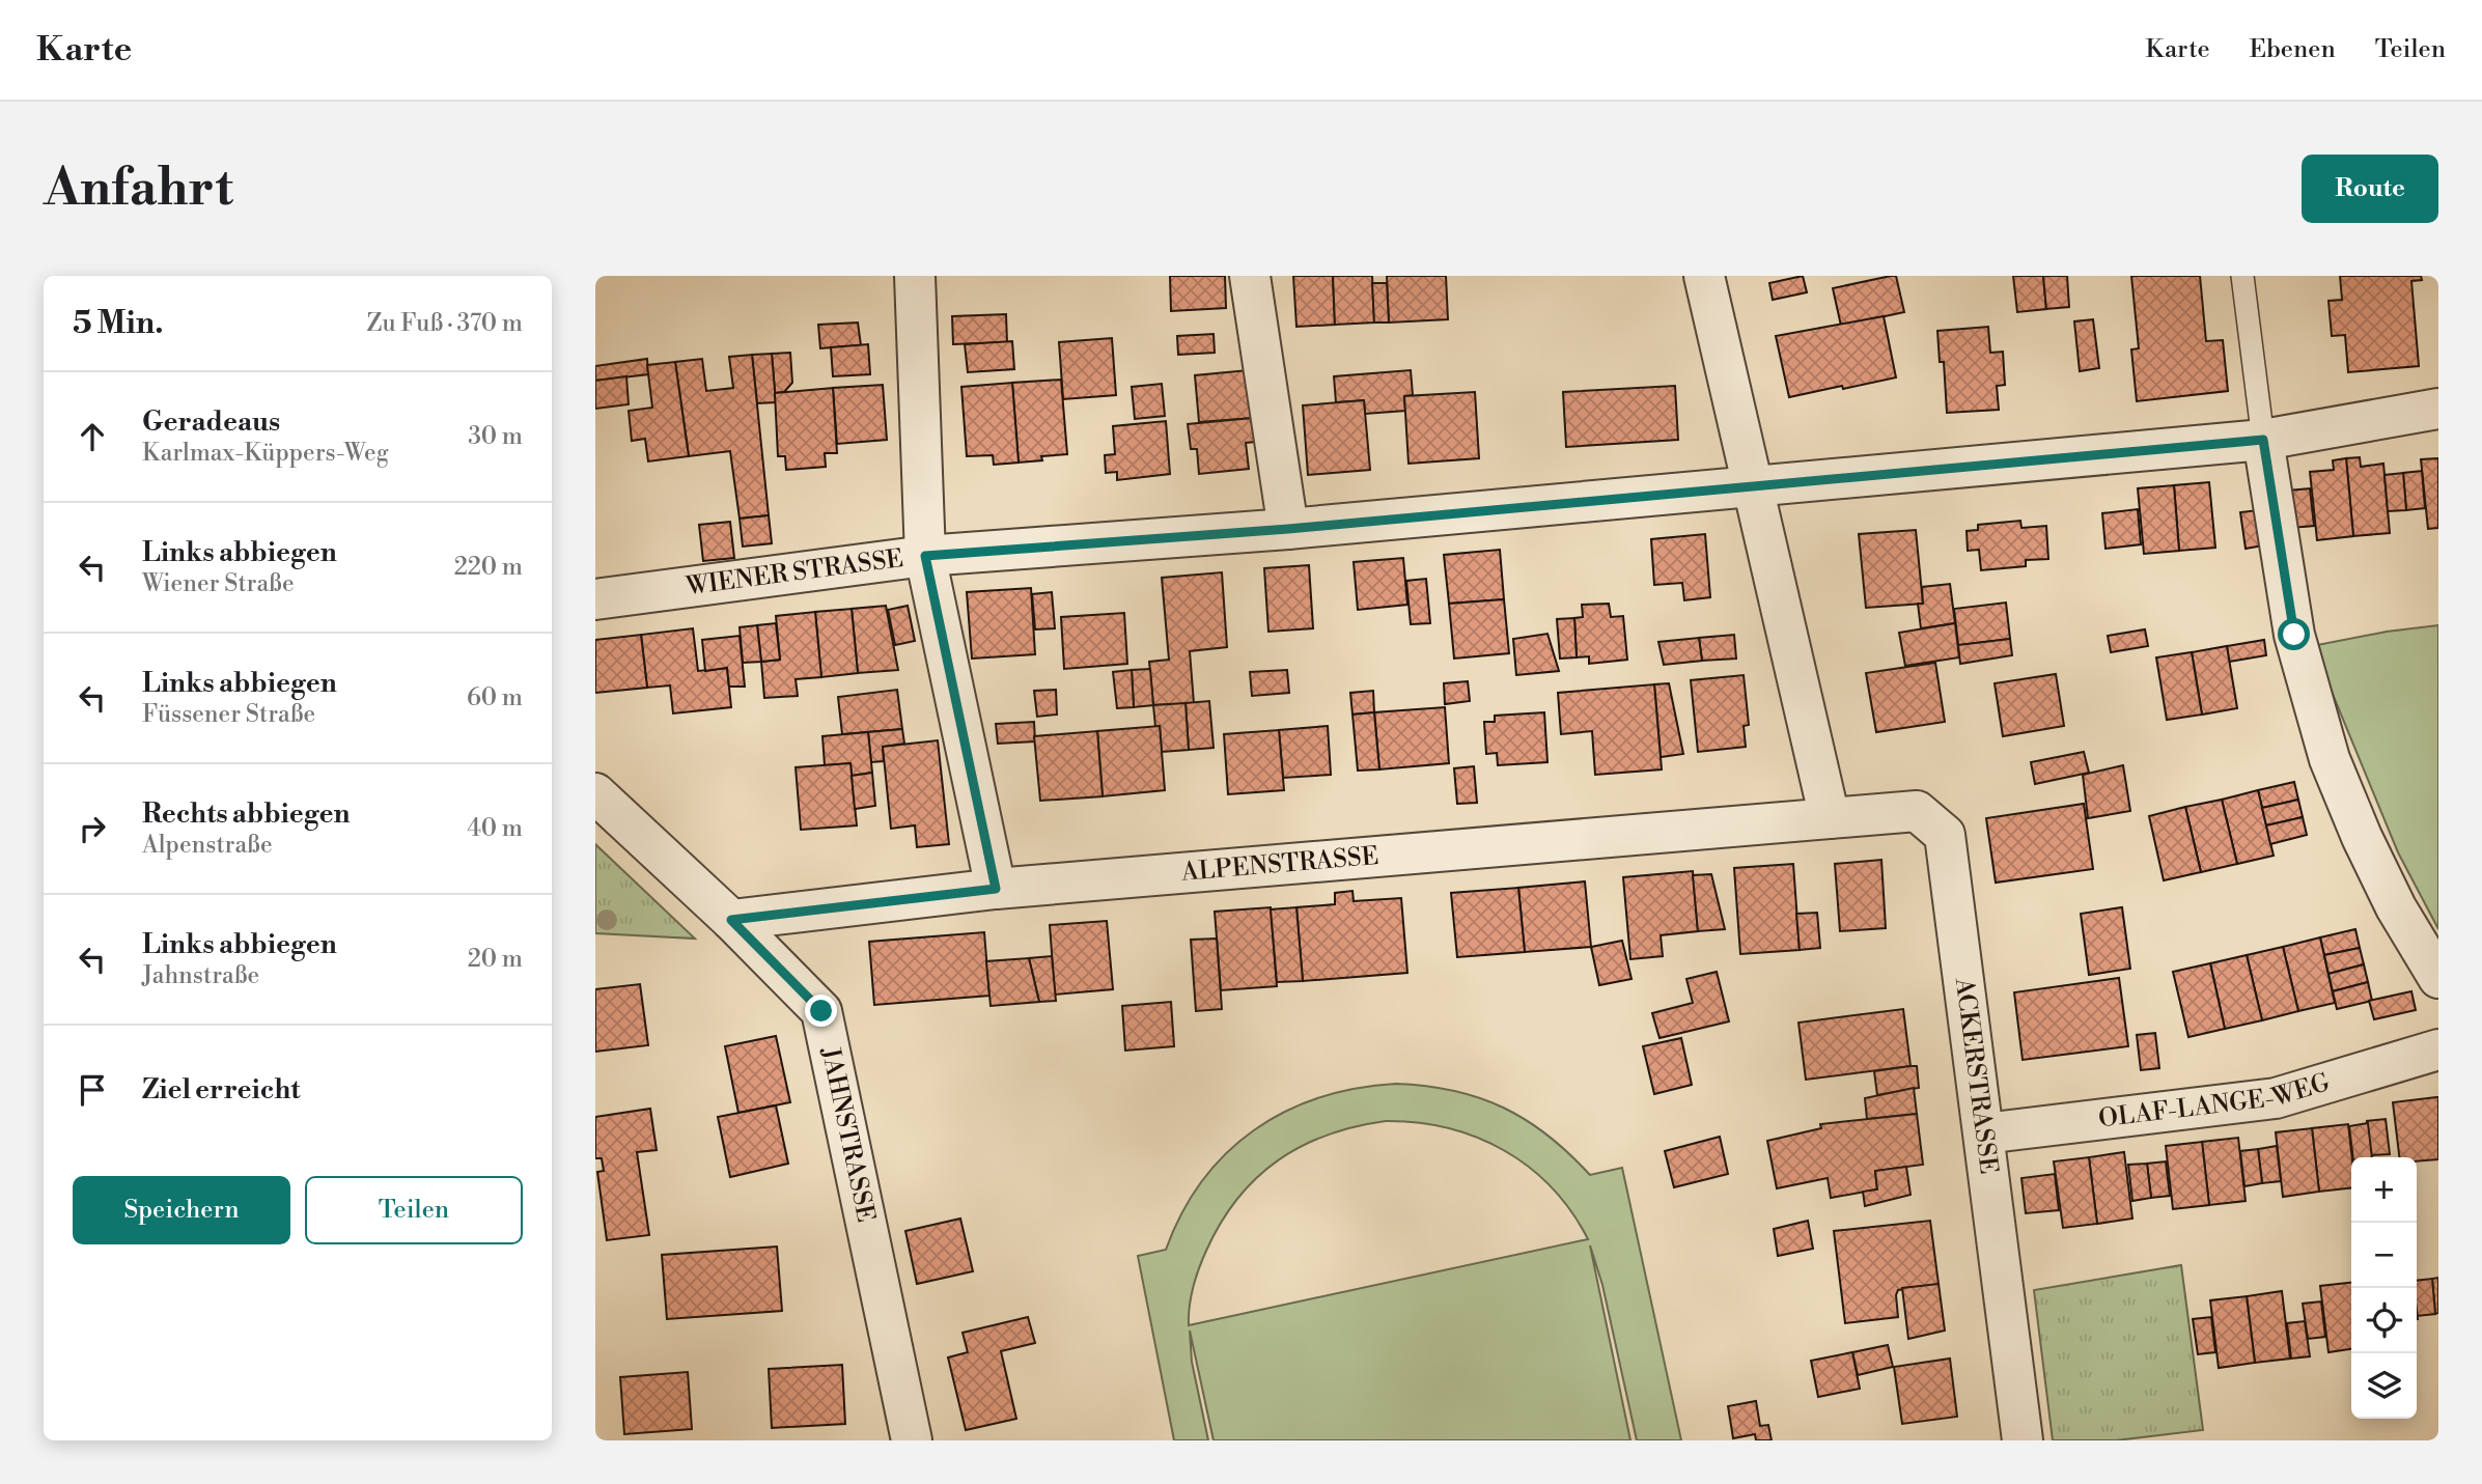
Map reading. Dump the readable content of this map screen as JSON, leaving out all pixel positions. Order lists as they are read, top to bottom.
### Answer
{
  "streets": {
    "street": [
      "WIENER STRASSE",
      "ALPENSTRASSE",
      "ACKERSTRASSE",
      "OLAF-LANGE-WEG",
      "JAHNSTRASSE"
    ]
  },
  "crossings": [
    ["ALPENSTRASSE", "ACKERSTRASSE"],
    ["ALPENSTRASSE", "JAHNSTRASSE"],
    ["ACKERSTRASSE", "OLAF-LANGE-WEG"]
  ],
  "page": {
    "header": "Karte",
    "nav": ["Karte", "Ebenen", "Teilen"],
    "buttons": [
      "Route",
      ["Speichern", "Teilen"]
    ],
    "title": "Anfahrt",
    "heading": ["5 Min.", "Zu Fuß · 370 m"],
    "list": [
      ["Geradeaus", "Karlmax-Küppers-Weg", "30 m"],
      ["Links abbiegen", "Wiener Straße", "220 m"],
      ["Links abbiegen", "Füssener Straße", "60 m"],
      ["Rechts abbiegen", "Alpenstraße", "40 m"],
      ["Links abbiegen", "Jahnstraße", "20 m"],
      "Ziel erreicht"
    ],
    "map_buttons": ["+", "−"]
  }
}
